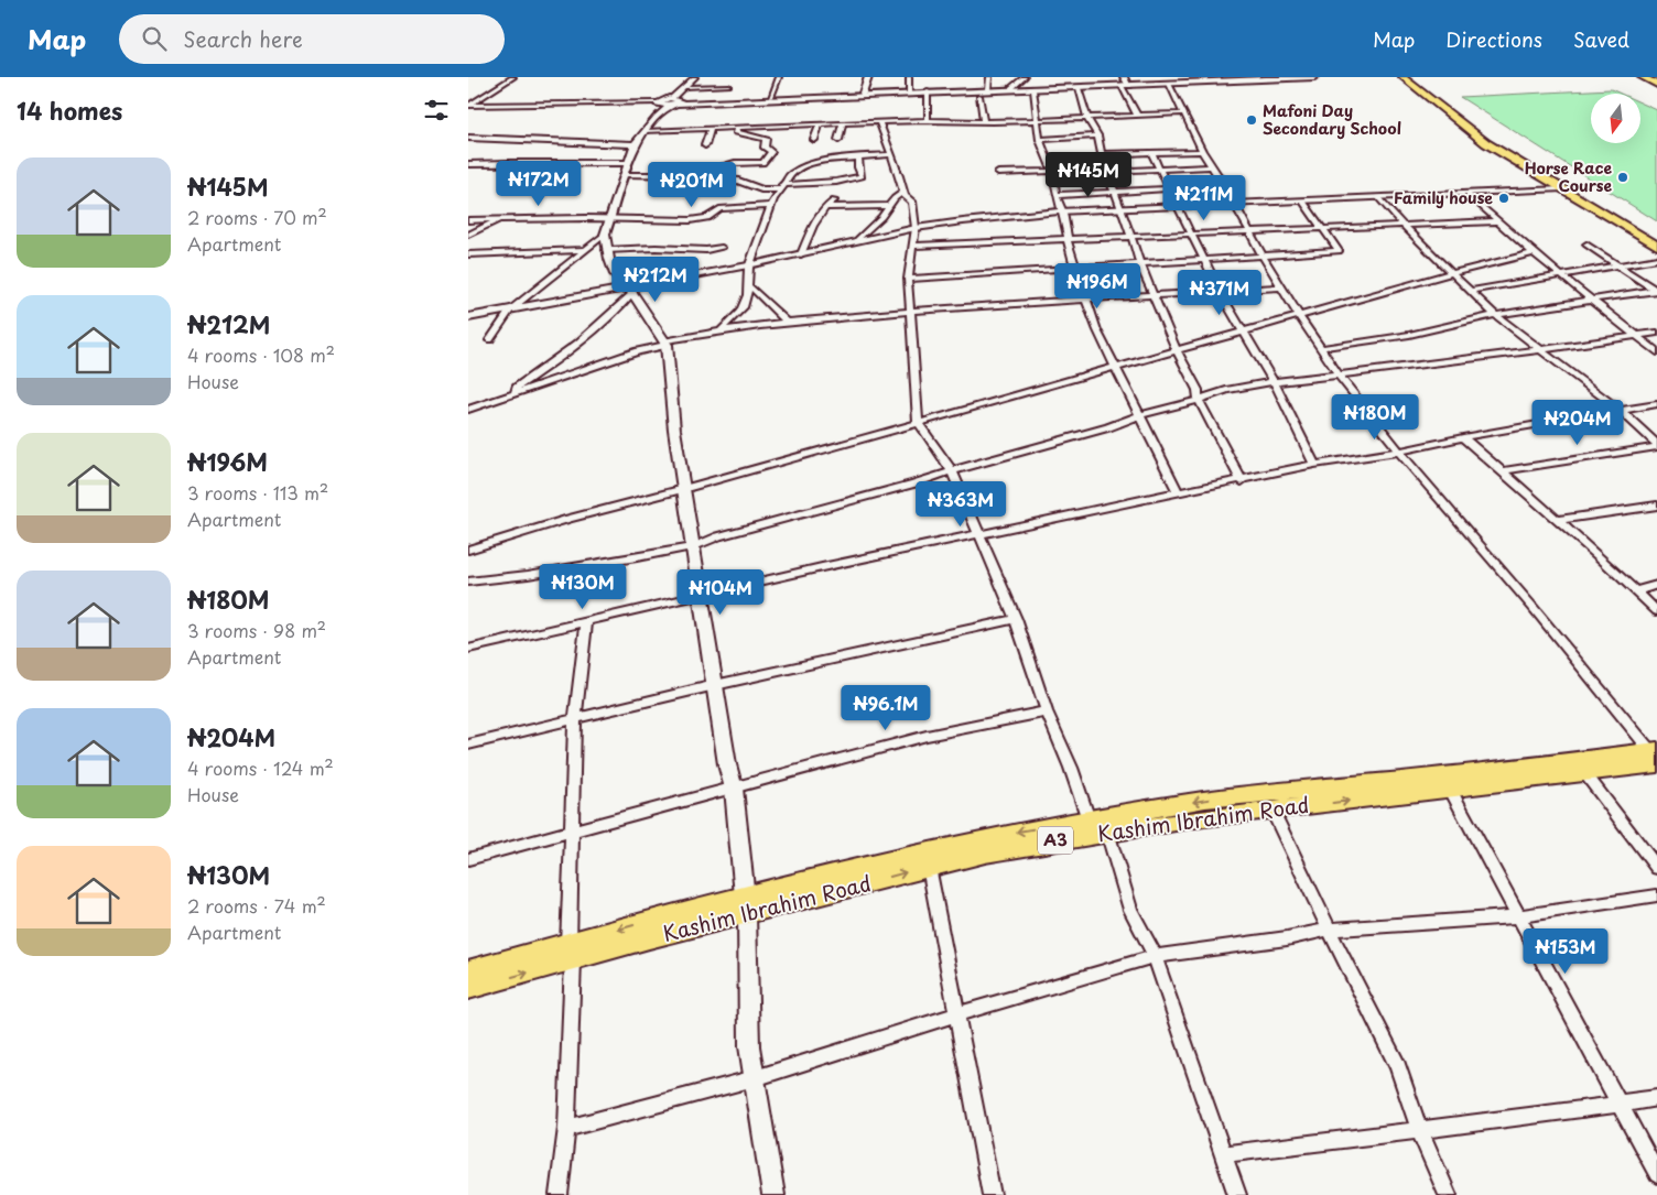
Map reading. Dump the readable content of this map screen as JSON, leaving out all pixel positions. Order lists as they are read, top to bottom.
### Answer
{
  "streets": {
    "highway": ["Kashim Ibrahim Road", "A3"]
  },
  "places": ["Mafoni Day Secondary School", "Horse Race Course", "Family house"],
  "north": "bottom",
  "page": {
    "header": "Map",
    "search": "Search here",
    "nav": ["Map", "Directions", "Saved"],
    "heading": "14 homes",
    "list": [
      {
        "name": "₦145M",
        "note": "2 rooms · 70 m² · Apartment"
      },
      {
        "name": "₦212M",
        "note": "4 rooms · 108 m² · House"
      },
      {
        "name": "₦196M",
        "note": "3 rooms · 113 m² · Apartment"
      },
      {
        "name": "₦180M",
        "note": "3 rooms · 98 m² · Apartment"
      },
      {
        "name": "₦204M",
        "note": "4 rooms · 124 m² · House"
      },
      {
        "name": "₦130M",
        "note": "2 rooms · 74 m² · Apartment"
      }
    ],
    "price": [
      "₦145M",
      "₦172M",
      "₦201M",
      "₦211M",
      "₦212M",
      "₦196M",
      "₦371M",
      "₦180M",
      "₦204M",
      "₦363M",
      "₦130M",
      "₦104M",
      "₦96.1M",
      "₦153M"
    ]
  }
}
